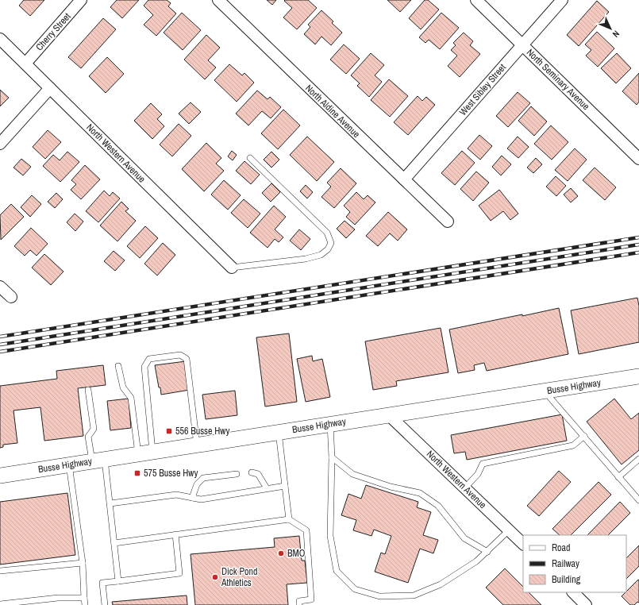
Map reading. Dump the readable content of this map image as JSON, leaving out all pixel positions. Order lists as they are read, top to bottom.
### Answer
{
  "streets": {
    "main road": ["Busse Highway"],
    "street": [
      "Cherry Street",
      "North Seminary Avenue",
      "West Sibley Street",
      "North Aldine Avenue",
      "North Western Avenue"
    ]
  },
  "crossings": [
    ["Cherry Street", "North Western Avenue"],
    ["North Seminary Avenue", "West Sibley Street"],
    ["West Sibley Street", "North Aldine Avenue"],
    ["North Western Avenue", "Busse Highway"]
  ],
  "places": {
    "transit": ["556 Busse Hwy", "575 Busse Hwy"],
    "other": ["BMO", "Dick Pond Athletics"]
  },
  "legend": ["Road", "Railway", "Building"],
  "north": "bottom right"
}
